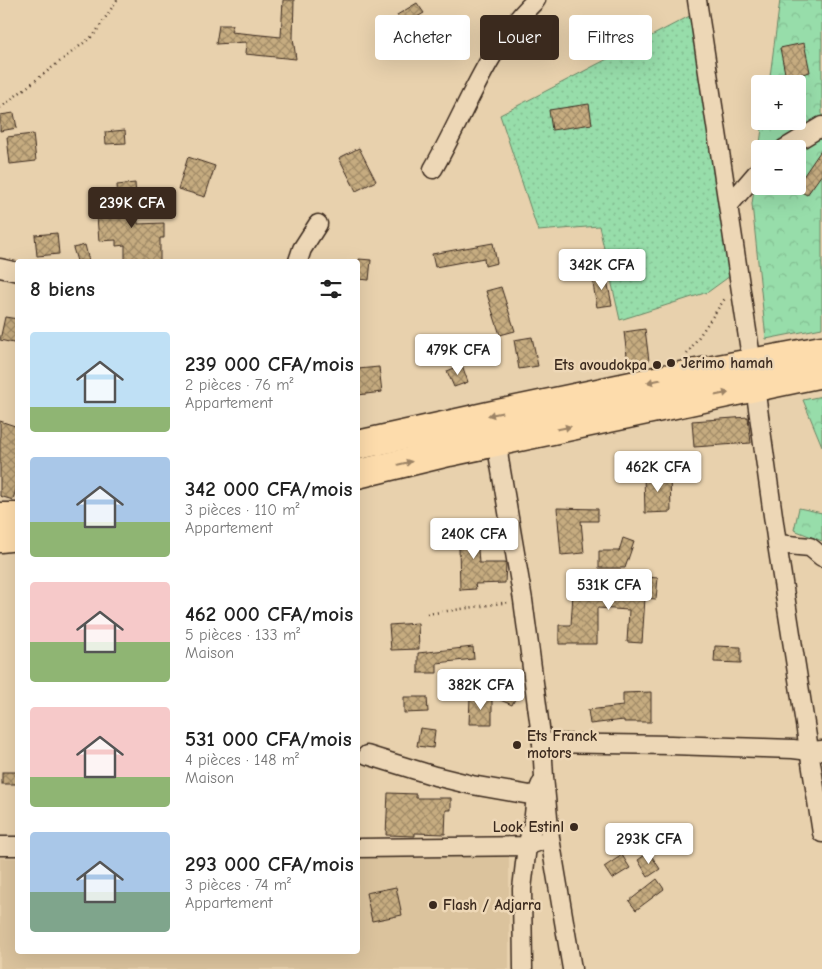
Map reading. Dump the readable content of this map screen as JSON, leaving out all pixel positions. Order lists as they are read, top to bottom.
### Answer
{
  "places": [
    "Jerimo hamah",
    "Ets avoudokpa",
    "Ets Franck motors",
    "Look Estinl",
    "Flash / Adjarra"
  ],
  "page": {
    "chip": ["Acheter", "Louer", "Filtres"],
    "map_buttons": ["+", "−"],
    "price": [
      "239K CFA",
      "342K CFA",
      "479K CFA",
      "462K CFA",
      "240K CFA",
      "531K CFA",
      "382K CFA",
      "293K CFA"
    ],
    "heading": "8 biens",
    "list": [
      {
        "name": "239 000 CFA/mois",
        "note": "2 pièces · 76 m² · Appartement"
      },
      {
        "name": "342 000 CFA/mois",
        "note": "3 pièces · 110 m² · Appartement"
      },
      {
        "name": "462 000 CFA/mois",
        "note": "5 pièces · 133 m² · Maison"
      },
      {
        "name": "531 000 CFA/mois",
        "note": "4 pièces · 148 m² · Maison"
      },
      {
        "name": "293 000 CFA/mois",
        "note": "3 pièces · 74 m² · Appartement"
      }
    ]
  }
}
